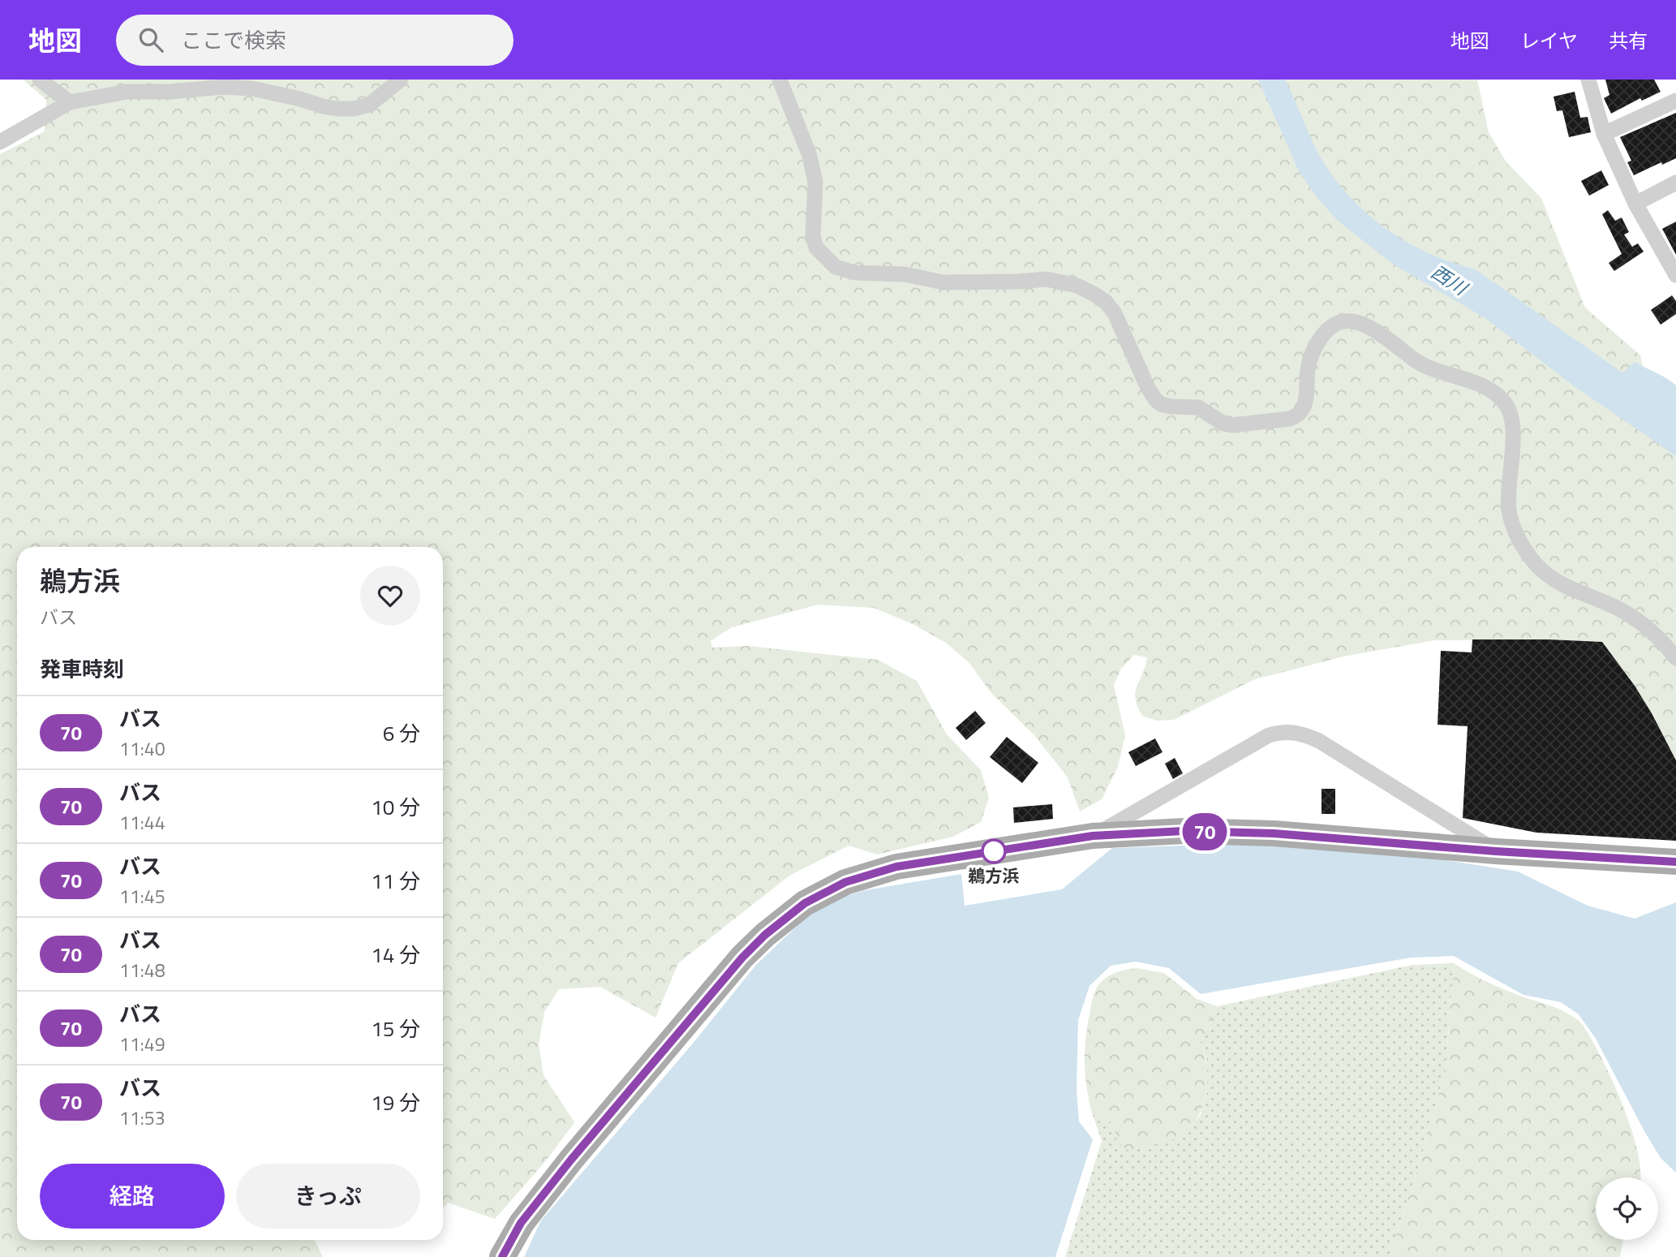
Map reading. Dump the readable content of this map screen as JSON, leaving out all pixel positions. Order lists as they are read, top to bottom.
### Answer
{
  "water": ["西川"],
  "places": ["鵜方浜"],
  "lines": ["bus line 70"],
  "page": {
    "header": "地図",
    "search": "ここで検索",
    "nav": ["地図", "レイヤ", "共有"],
    "on_map": "70",
    "heading": [
      ["鵜方浜", "バス"],
      "発車時刻"
    ],
    "list": [
      {
        "mark": "70",
        "name": "バス",
        "note": "11:40",
        "value": "6 分"
      },
      {
        "mark": "70",
        "name": "バス",
        "note": "11:44",
        "value": "10 分"
      },
      {
        "mark": "70",
        "name": "バス",
        "note": "11:45",
        "value": "11 分"
      },
      {
        "mark": "70",
        "name": "バス",
        "note": "11:48",
        "value": "14 分"
      },
      {
        "mark": "70",
        "name": "バス",
        "note": "11:49",
        "value": "15 分"
      },
      {
        "mark": "70",
        "name": "バス",
        "note": "11:53",
        "value": "19 分"
      }
    ],
    "buttons": ["経路", "きっぷ"]
  }
}
